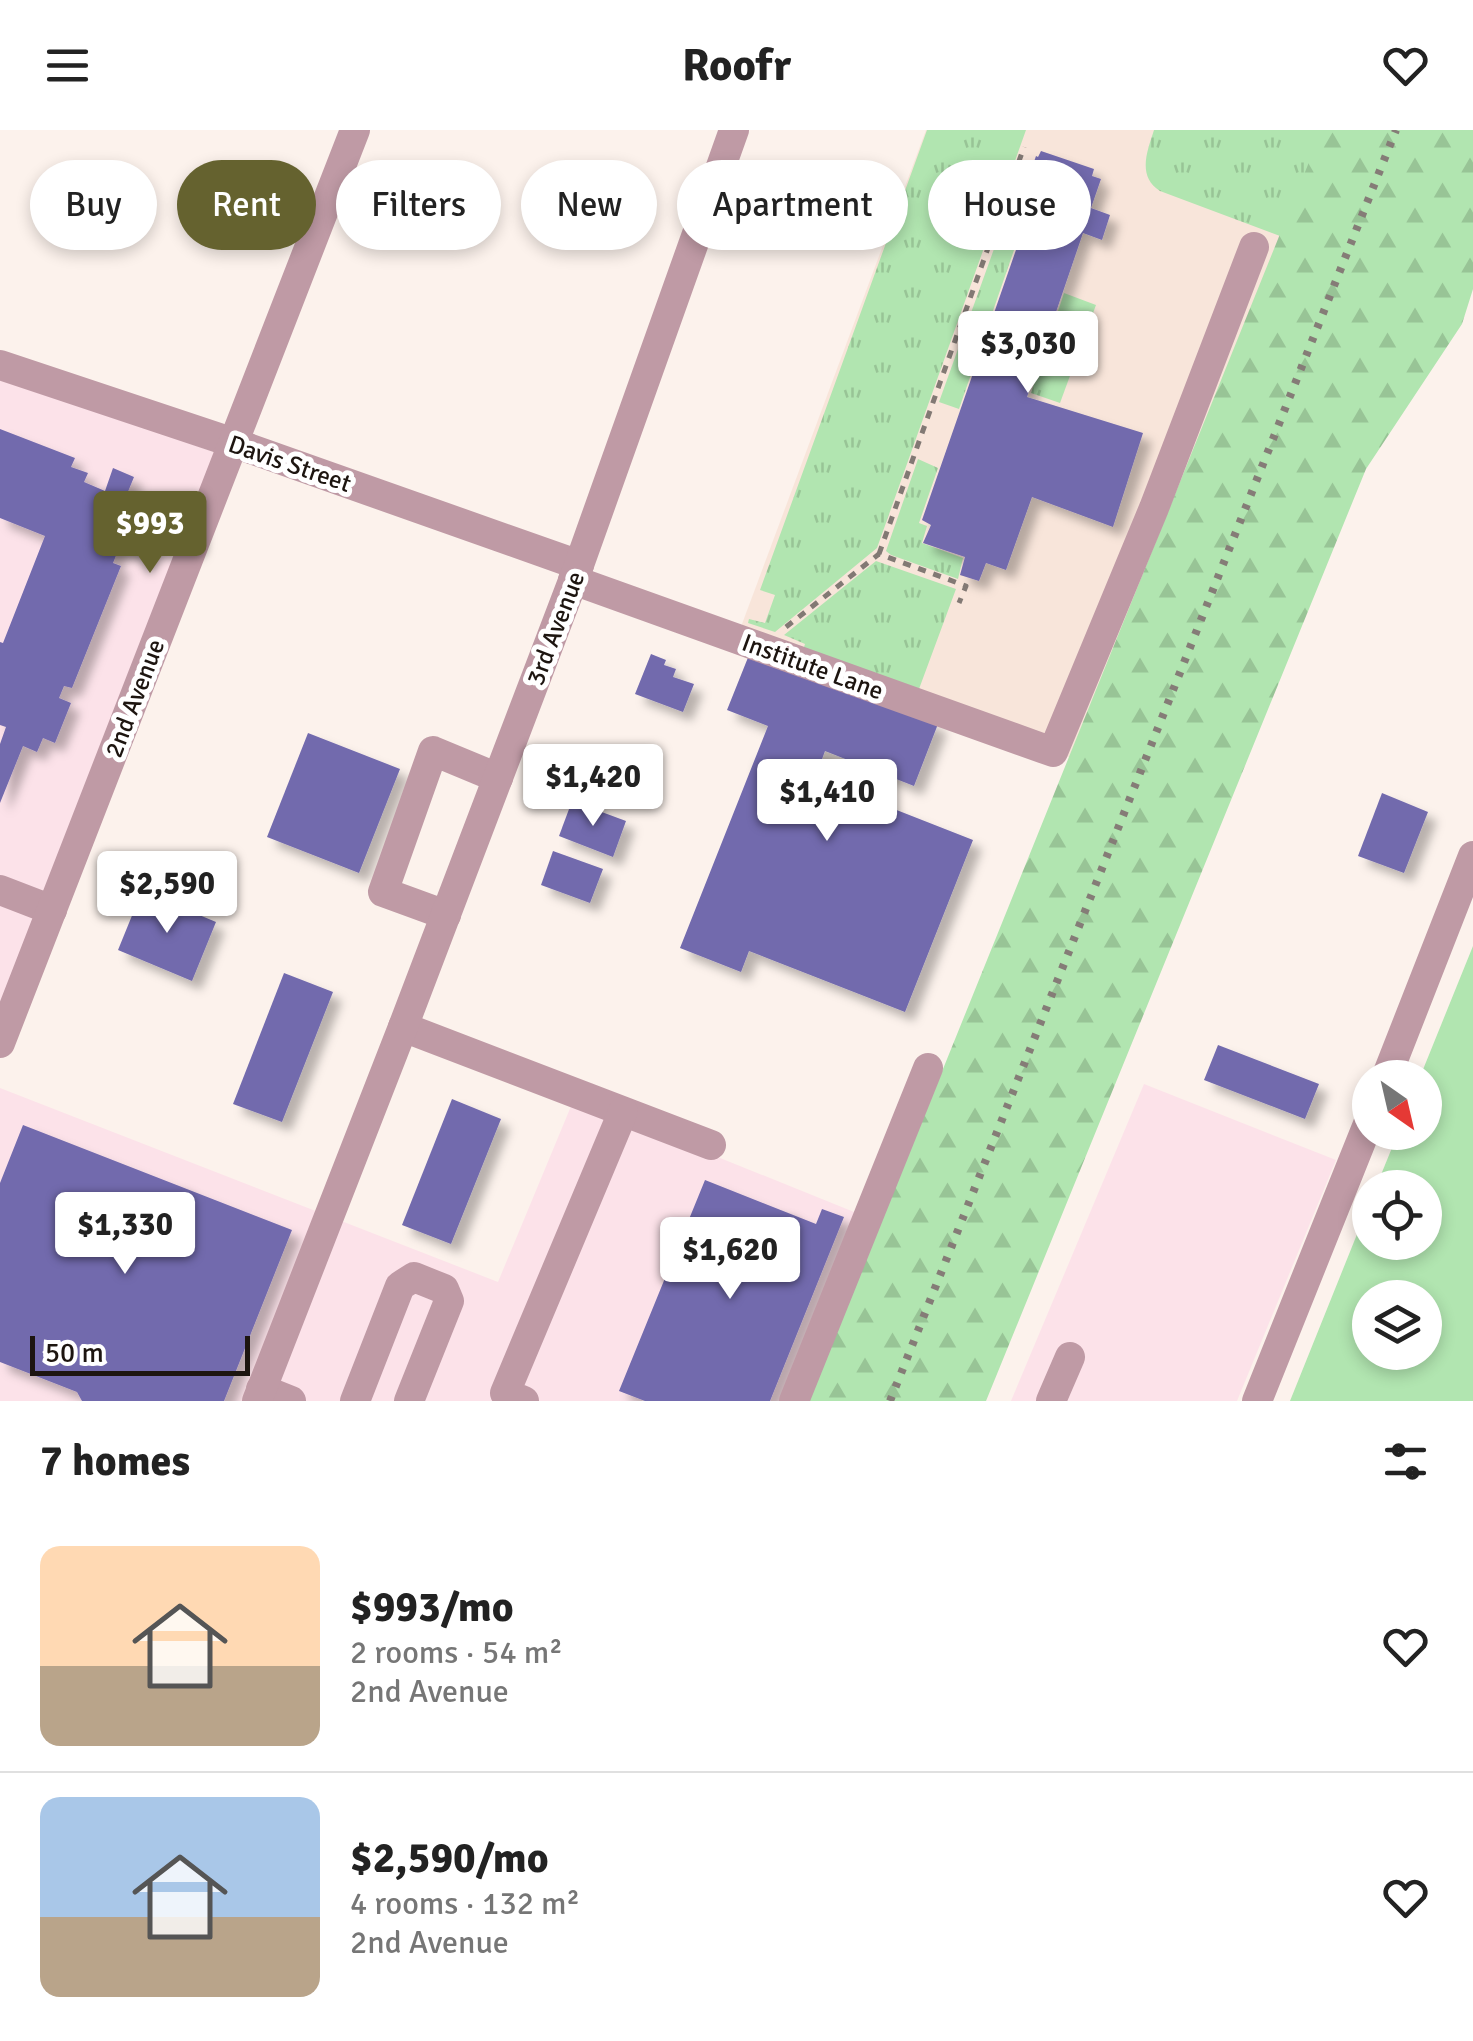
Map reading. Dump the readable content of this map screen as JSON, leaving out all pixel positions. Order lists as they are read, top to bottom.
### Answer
{
  "streets": {
    "street": [
      "Davis Street",
      "3rd Avenue",
      "Institute Lane",
      "2nd Avenue"
    ]
  },
  "crossings": [
    ["Davis Street", "3rd Avenue"],
    ["Davis Street", "Institute Lane"],
    ["Davis Street", "2nd Avenue"],
    ["3rd Avenue", "Institute Lane"]
  ],
  "scale_bar": "50 m",
  "north": "bottom right",
  "page": {
    "header": "Roofr",
    "chip": [
      "Buy",
      "Rent",
      "Filters",
      "New",
      "Apartment",
      "House"
    ],
    "price": [
      "$3,030",
      "$993",
      "$1,420",
      "$1,410",
      "$2,590",
      "$1,330",
      "$1,620"
    ],
    "scale": "50 m",
    "heading": "7 homes",
    "list": [
      {
        "name": "$993/mo",
        "note": "2 rooms · 54 m² · 2nd Avenue"
      },
      {
        "name": "$2,590/mo",
        "note": "4 rooms · 132 m² · 2nd Avenue"
      }
    ]
  }
}
